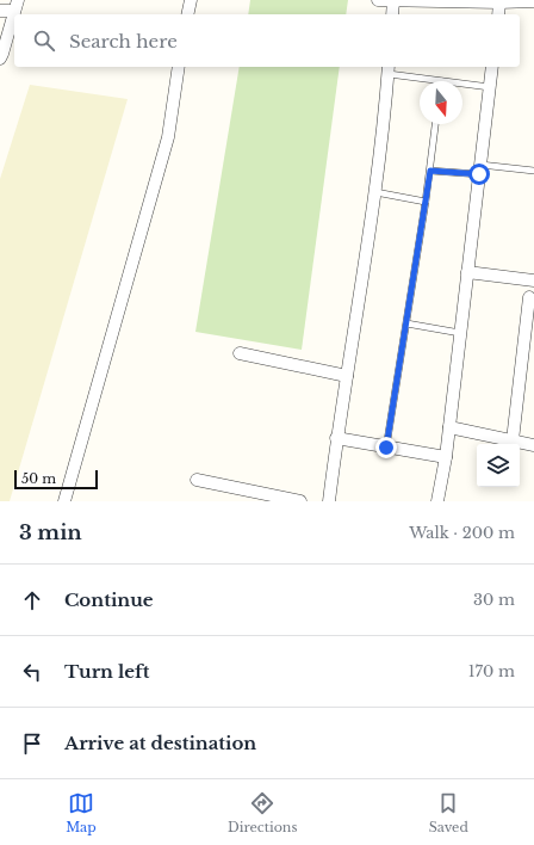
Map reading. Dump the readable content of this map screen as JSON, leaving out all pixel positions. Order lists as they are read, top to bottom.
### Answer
{
  "scale_bar": "50 m",
  "north": "bottom",
  "page": {
    "search": "Search here",
    "scale": "50 m",
    "heading": ["3 min", "Walk · 200 m"],
    "list": [
      ["Continue", "30 m"],
      ["Turn left", "170 m"],
      "Arrive at destination"
    ],
    "nav": ["Map", "Directions", "Saved"]
  }
}
